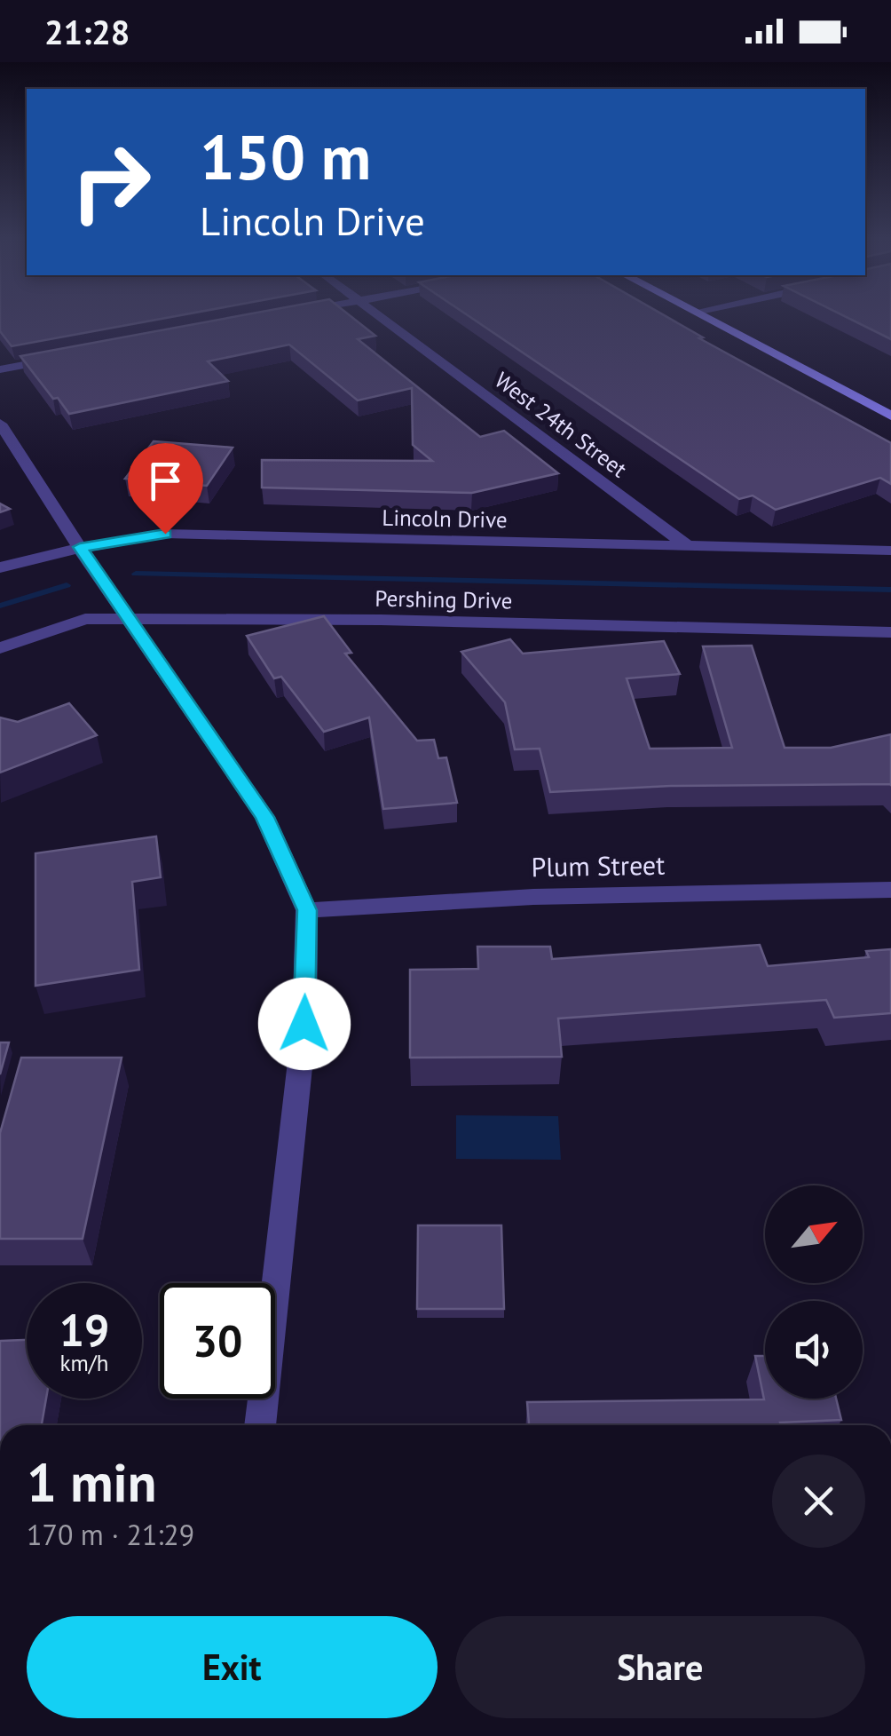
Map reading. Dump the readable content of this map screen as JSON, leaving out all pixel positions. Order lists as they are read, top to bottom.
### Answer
{
  "streets": {
    "street": [
      "West 24th Street",
      "Lincoln Drive",
      "Pershing Drive",
      "Plum Street"
    ]
  },
  "crossings": [
    ["West 24th Street", "Lincoln Drive"]
  ],
  "north": "top right",
  "page": {
    "status": "21:28",
    "turn": ["150 m", "Lincoln Drive"],
    "speed": "19 km/h",
    "limit": "30",
    "heading": ["1 min", "170 m · 21:29"],
    "buttons": ["Exit", "Share"]
  }
}
